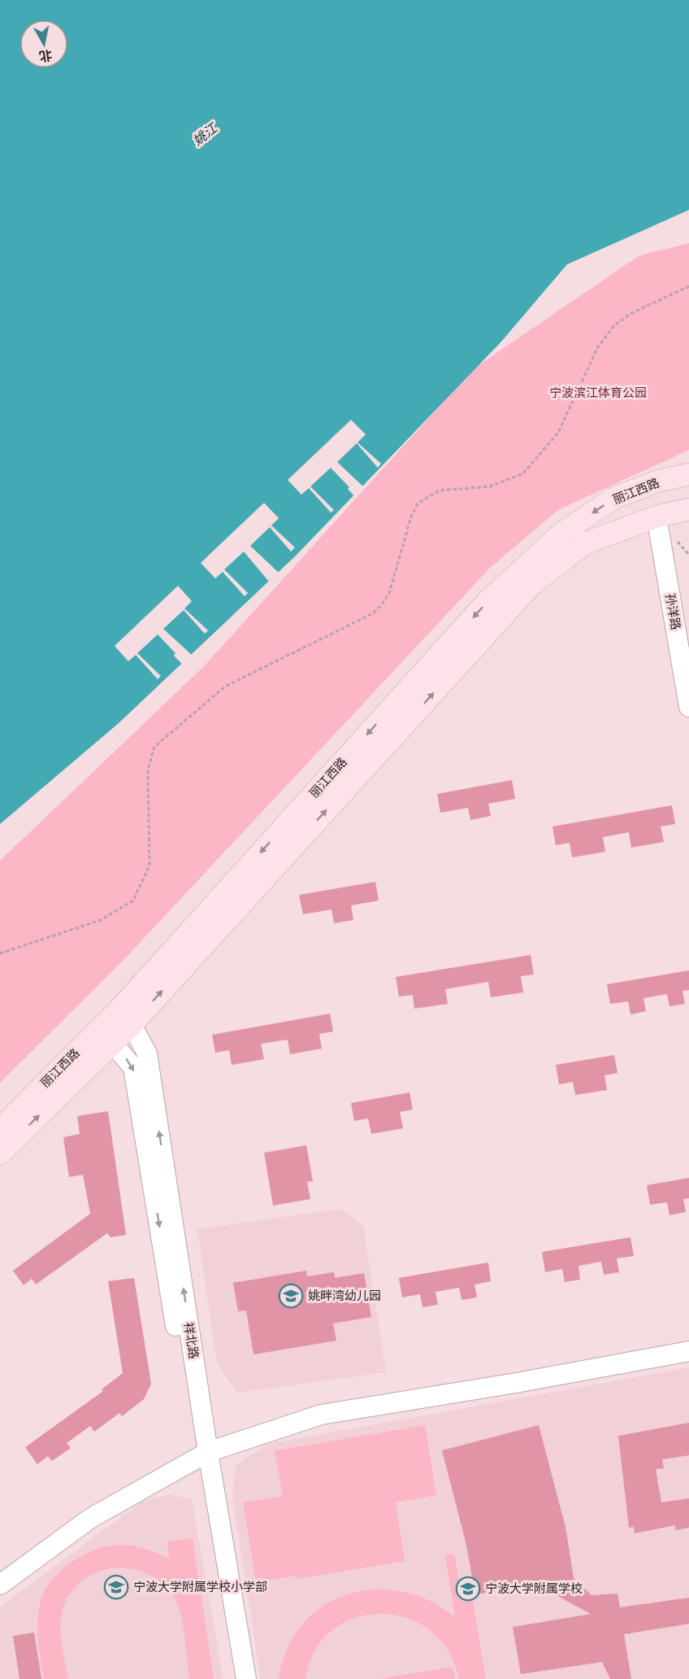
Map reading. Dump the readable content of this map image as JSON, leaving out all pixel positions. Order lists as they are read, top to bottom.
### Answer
{
  "streets": {
    "main road": ["丽江西路"],
    "street": ["孙洋路", "祥北路"]
  },
  "crossings": [
    ["丽江西路", "孙洋路"],
    ["丽江西路", "祥北路"]
  ],
  "water": ["姚江"],
  "parks": ["宁波滨江体育公园"],
  "places": {
    "school or university": ["姚畔湾幼儿园", "宁波大学附属学校小学部", "宁波大学附属学校"]
  },
  "north": "bottom"
}
